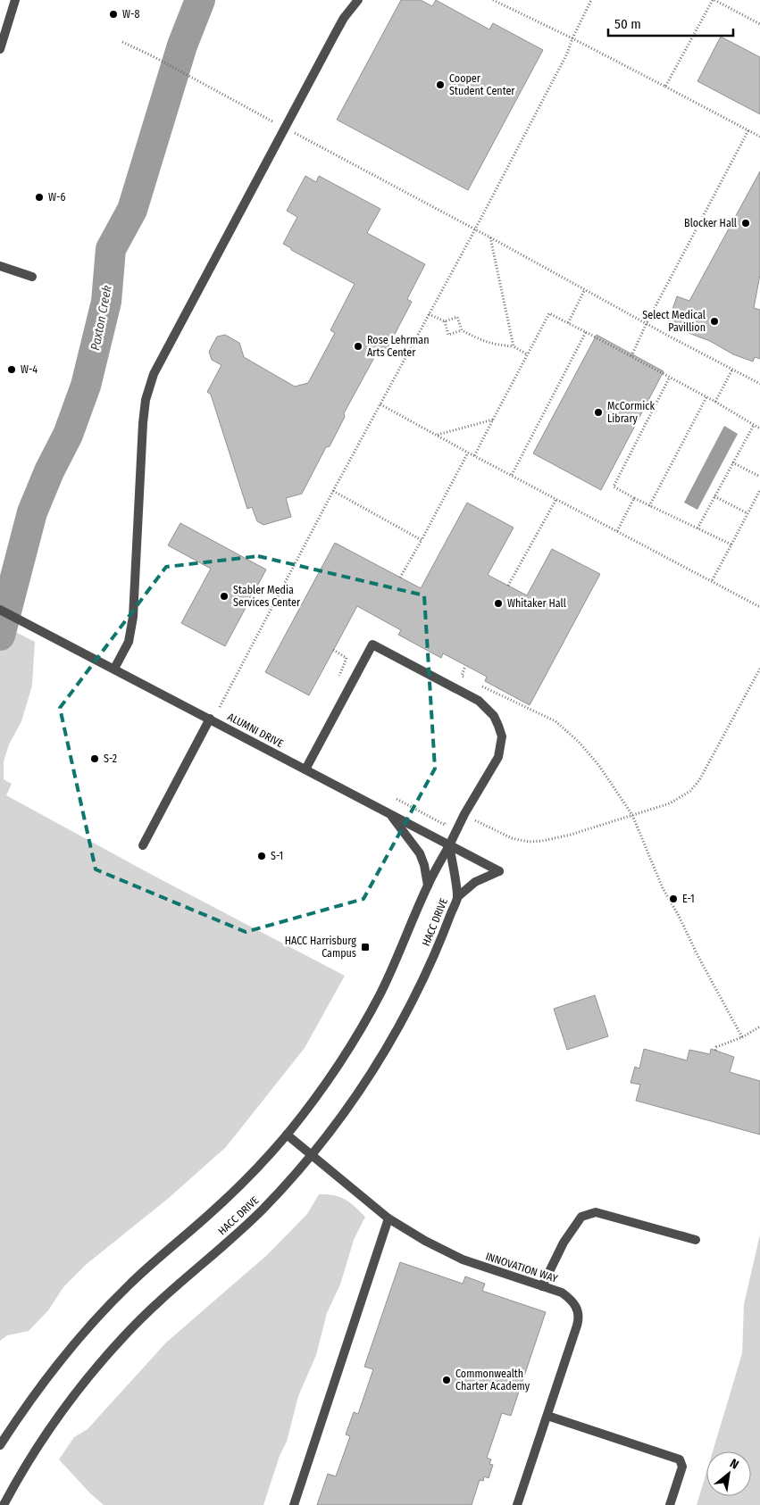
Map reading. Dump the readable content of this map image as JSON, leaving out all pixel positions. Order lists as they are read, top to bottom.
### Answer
{
  "streets": {
    "street": ["ALUMNI DRIVE", "HACC DRIVE", "INNOVATION WAY"]
  },
  "crossings": [
    ["ALUMNI DRIVE", "HACC DRIVE"],
    ["HACC DRIVE", "INNOVATION WAY"]
  ],
  "water": ["Paxton Creek"],
  "places": {
    "other": [
      "W-8",
      "Cooper Student Center",
      "W-6",
      "Blocker Hall",
      "Select Medical Pavillion",
      "Rose Lehrman Arts Center",
      "W-4",
      "McCormick Library",
      "Stabler Media Services Center",
      "Whitaker Hall",
      "S-2",
      "S-1",
      "E-1",
      "Commonwealth Charter Academy"
    ],
    "transit": ["HACC Harrisburg Campus"]
  },
  "scale_bar": "50 m",
  "north": "top right"
}
